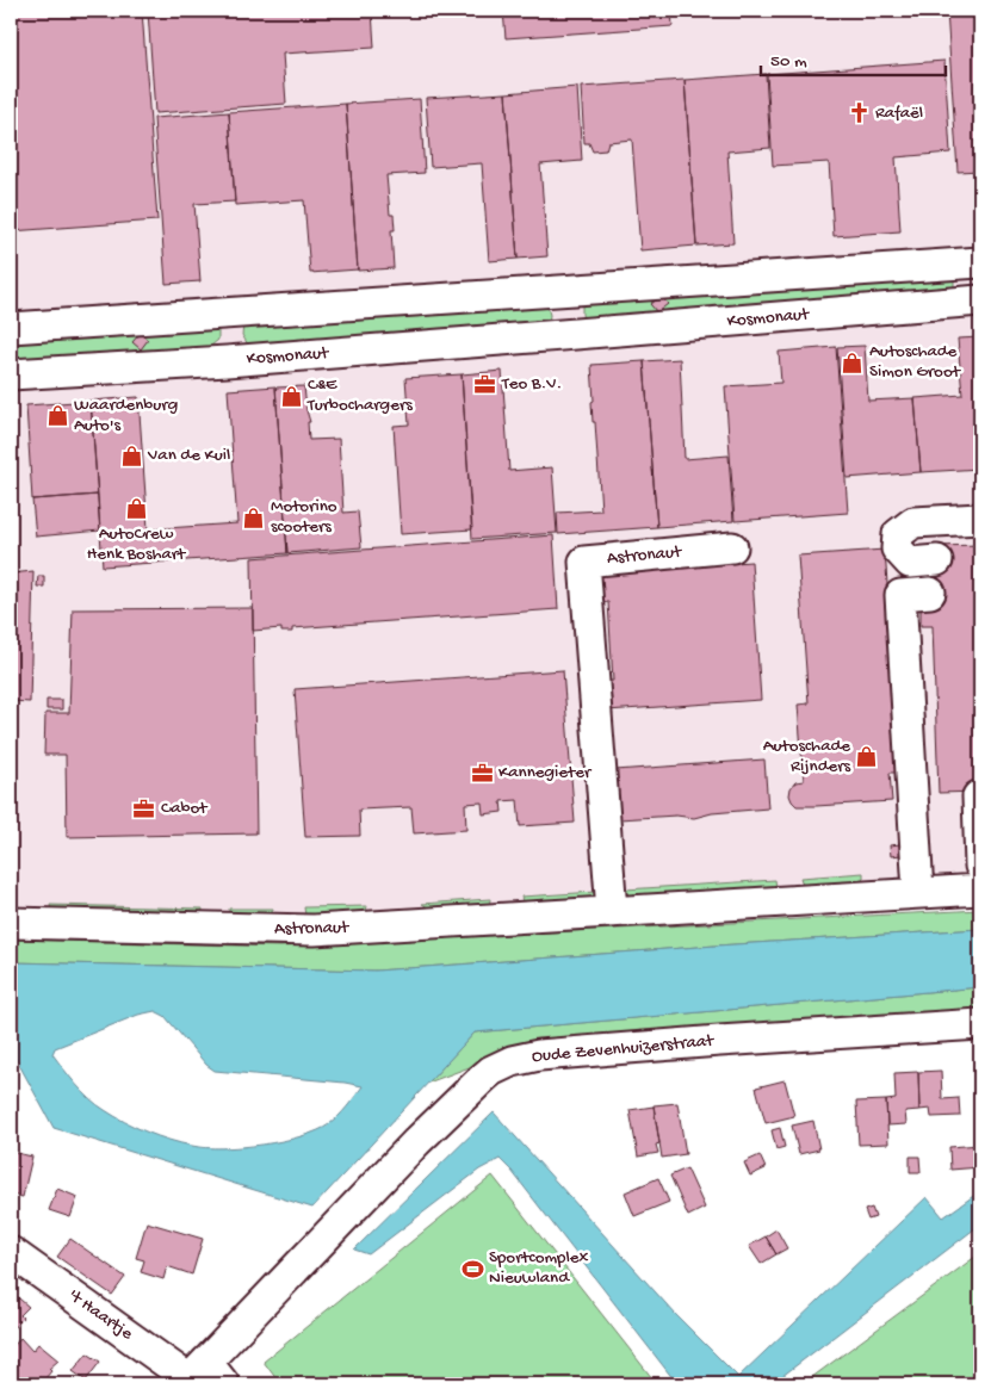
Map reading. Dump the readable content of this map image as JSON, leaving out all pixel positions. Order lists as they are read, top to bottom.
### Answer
{
  "streets": {
    "street": [
      "Kosmonaut",
      "Astronaut",
      "Oude Zevenhuizerstraat",
      "'t Haartje"
    ]
  },
  "crossings": [
    ["Oude Zevenhuizerstraat", "'t Haartje"]
  ],
  "places": {
    "church": ["Rafaël"],
    "shop": [
      "Autoschade Simon Groot",
      "C&E Turbochargers",
      "Waardenburg Auto's",
      "Van de Kuil",
      "AutoCrew Henk Boshart",
      "Motorino scooters",
      "Autoschade Rijnders"
    ],
    "office": ["Teo B.V.", "Kannegieter", "Cabot"],
    "sports": ["Sportcomplex Nieuwland"]
  },
  "scale_bar": "50 m"
}
